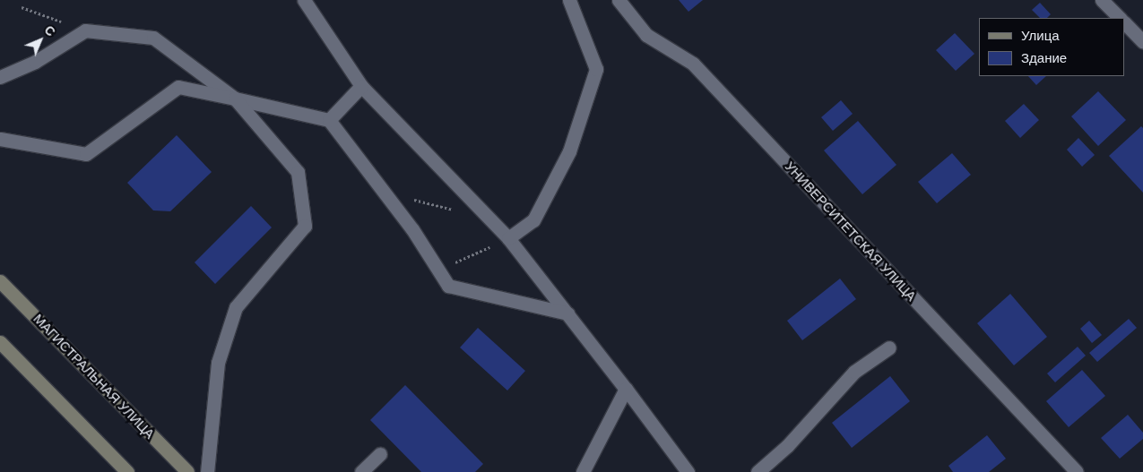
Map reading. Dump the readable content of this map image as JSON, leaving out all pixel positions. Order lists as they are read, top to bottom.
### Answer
{
  "streets": {
    "main road": ["МАГИСТРАЛЬНАЯ УЛИЦА"],
    "street": ["УНИВЕРСИТЕТСКАЯ УЛИЦА"]
  },
  "legend": ["Улица", "Здание"],
  "north": "top right"
}
